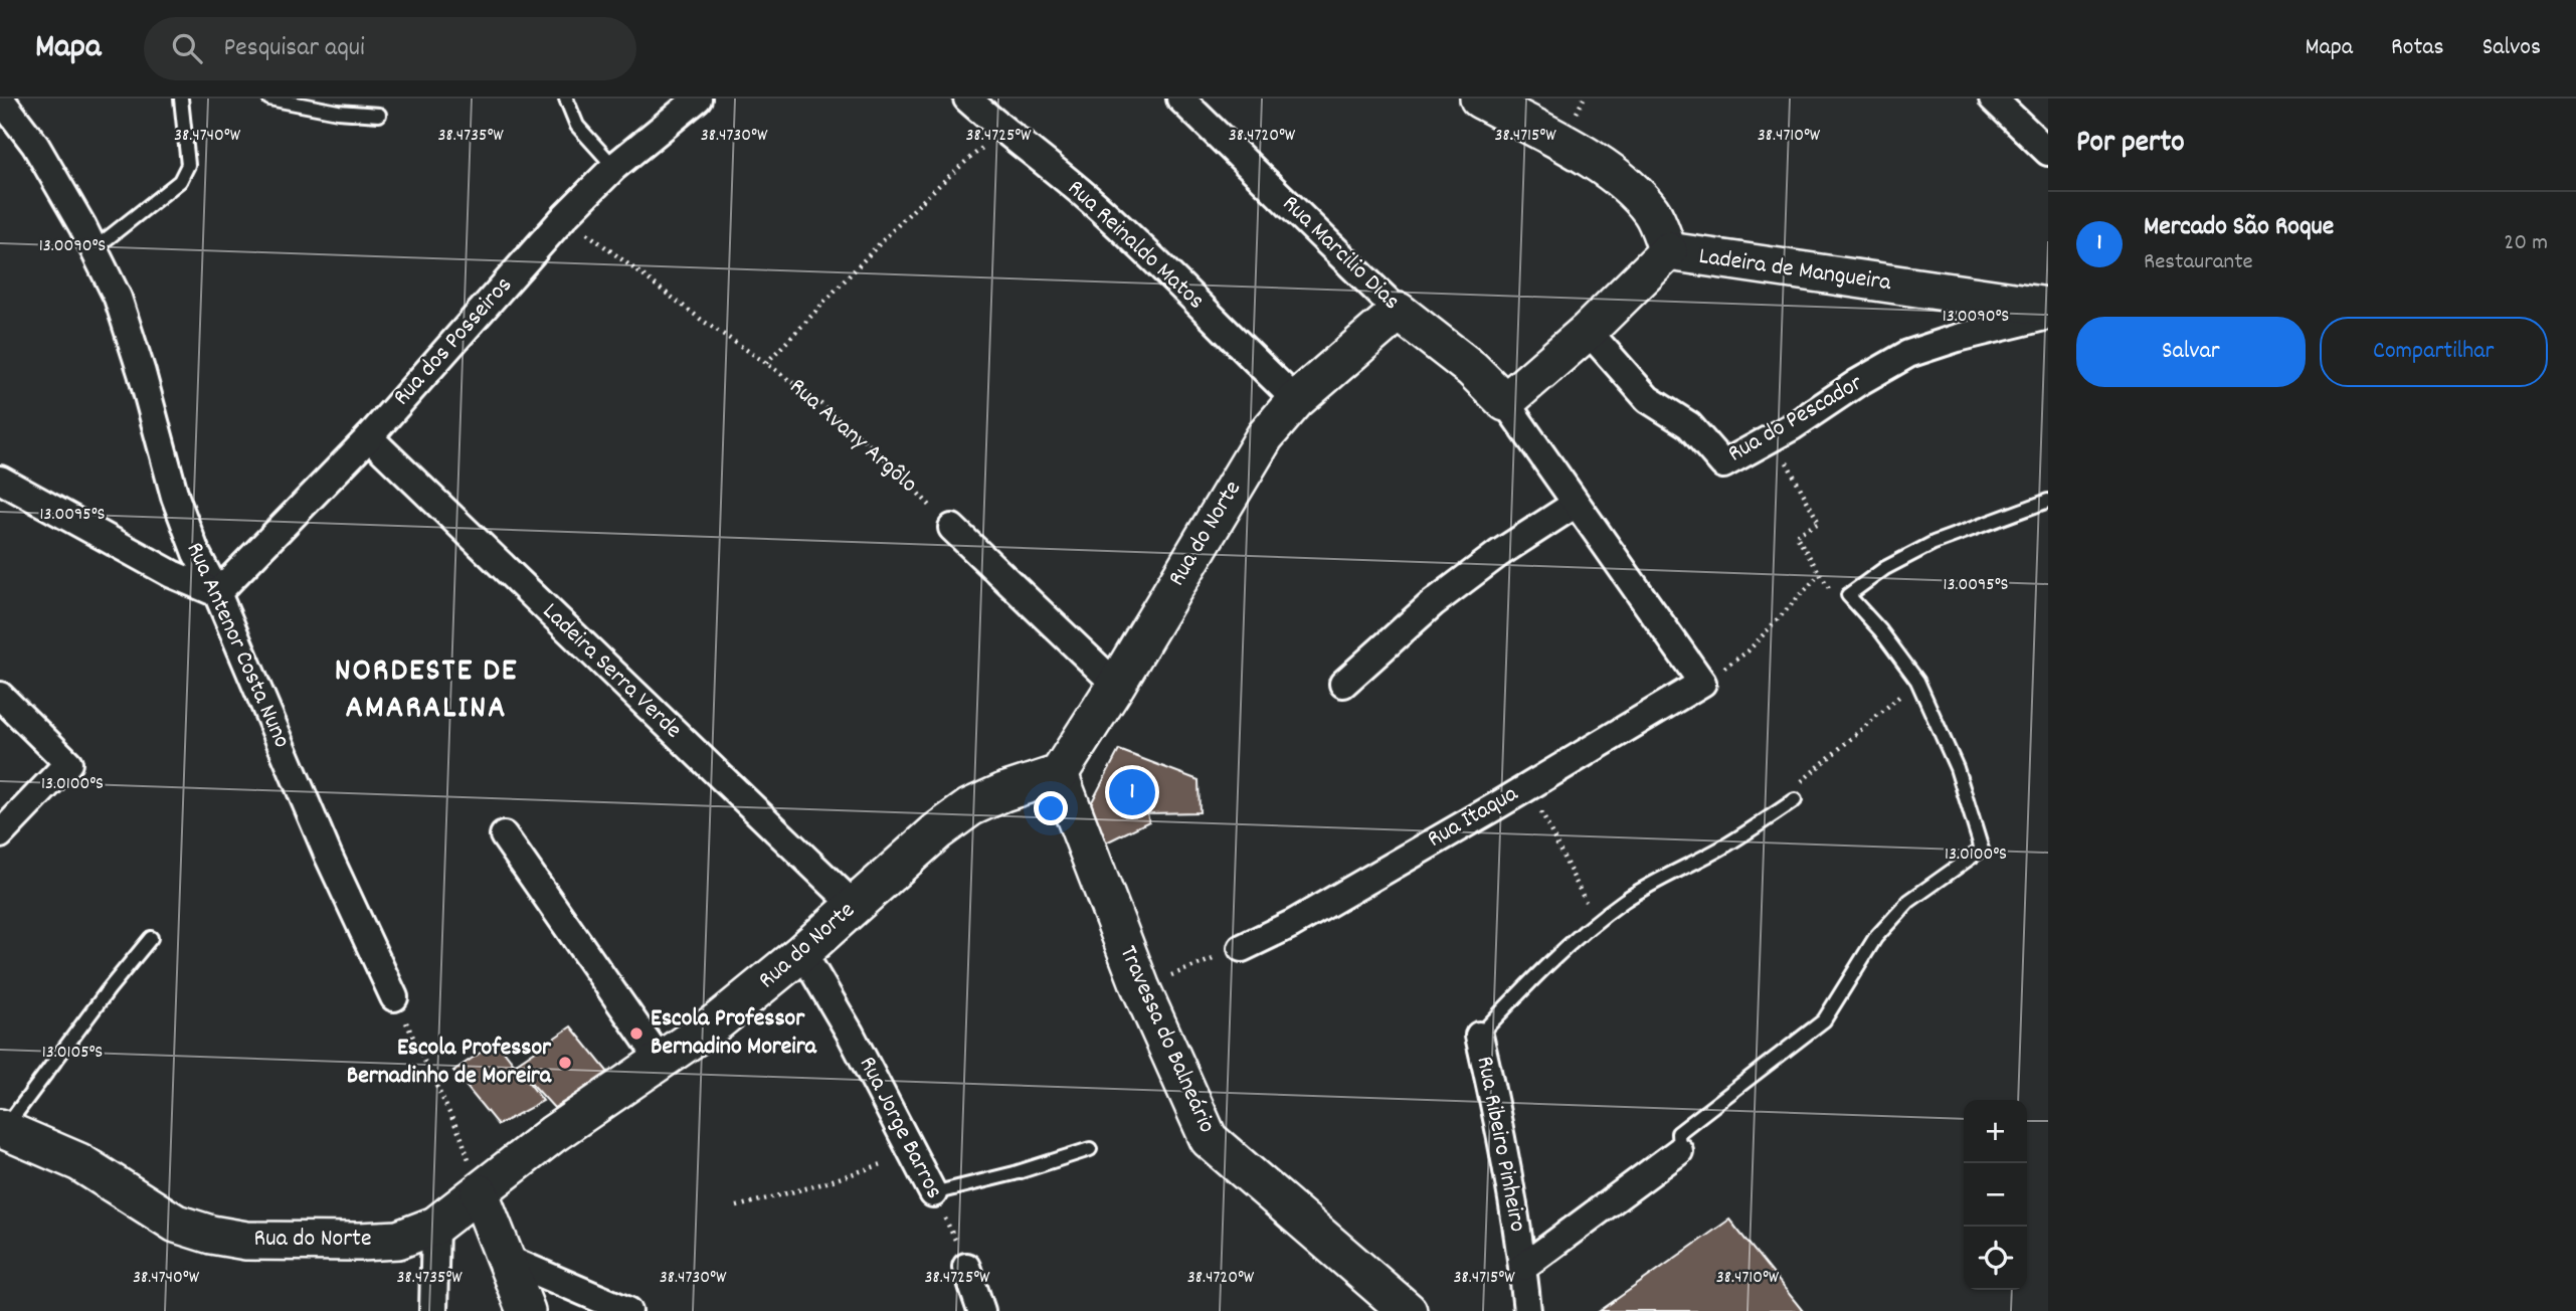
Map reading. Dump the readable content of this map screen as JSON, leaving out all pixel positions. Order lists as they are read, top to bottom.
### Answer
{
  "streets": {
    "street": [
      "Rua Reinaldo Matos",
      "Rua Marcilio Dias",
      "Ladeira de Mangueira",
      "Rua dos Posseiros",
      "Rua do Pescador",
      "Rua do Norte",
      "Rua Antenor Costa Nuno",
      "Ladeira Serra Verde",
      "Rua Itaqua",
      "Travessa do Balneário",
      "Rua Jorge Barros",
      "Rua Ribeiro Pinheiro"
    ],
    "path": ["Rua Avany Argôlo"]
  },
  "crossings": [
    ["Rua Reinaldo Matos", "Rua do Norte"],
    ["Rua Marcilio Dias", "Rua do Norte"],
    ["Rua Marcilio Dias", "Rua Itaqua"],
    ["Rua dos Posseiros", "Rua Avany Argôlo"],
    ["Rua dos Posseiros", "Rua Antenor Costa Nuno"],
    ["Rua dos Posseiros", "Ladeira Serra Verde"],
    ["Rua do Norte", "Ladeira Serra Verde"],
    ["Rua do Norte", "Travessa do Balneário"],
    ["Rua do Norte", "Rua Jorge Barros"]
  ],
  "districts": ["NORDESTE DE AMARALINA"],
  "places": ["Escola Professor Bernadino Moreira", "Escola Professor Bernadinho de Moreira"],
  "page": {
    "header": "Mapa",
    "search": "Pesquisar aqui",
    "nav": ["Mapa", "Rotas", "Salvos"],
    "heading": "Por perto",
    "list": [
      {
        "mark": "1",
        "name": "Mercado São Roque",
        "note": "Restaurante",
        "value": "20 m"
      }
    ],
    "buttons": ["Salvar", "Compartilhar"],
    "pins": "1",
    "map_buttons": ["+", "−"]
  },
  "coordinates": [
    "38.4740°W",
    "38.4735°W",
    "38.4730°W",
    "38.4725°W",
    "38.4720°W",
    "38.4715°W",
    "38.4710°W",
    "13.0090°S",
    "13.0095°S",
    "13.0100°S",
    "13.0105°S"
  ]
}
